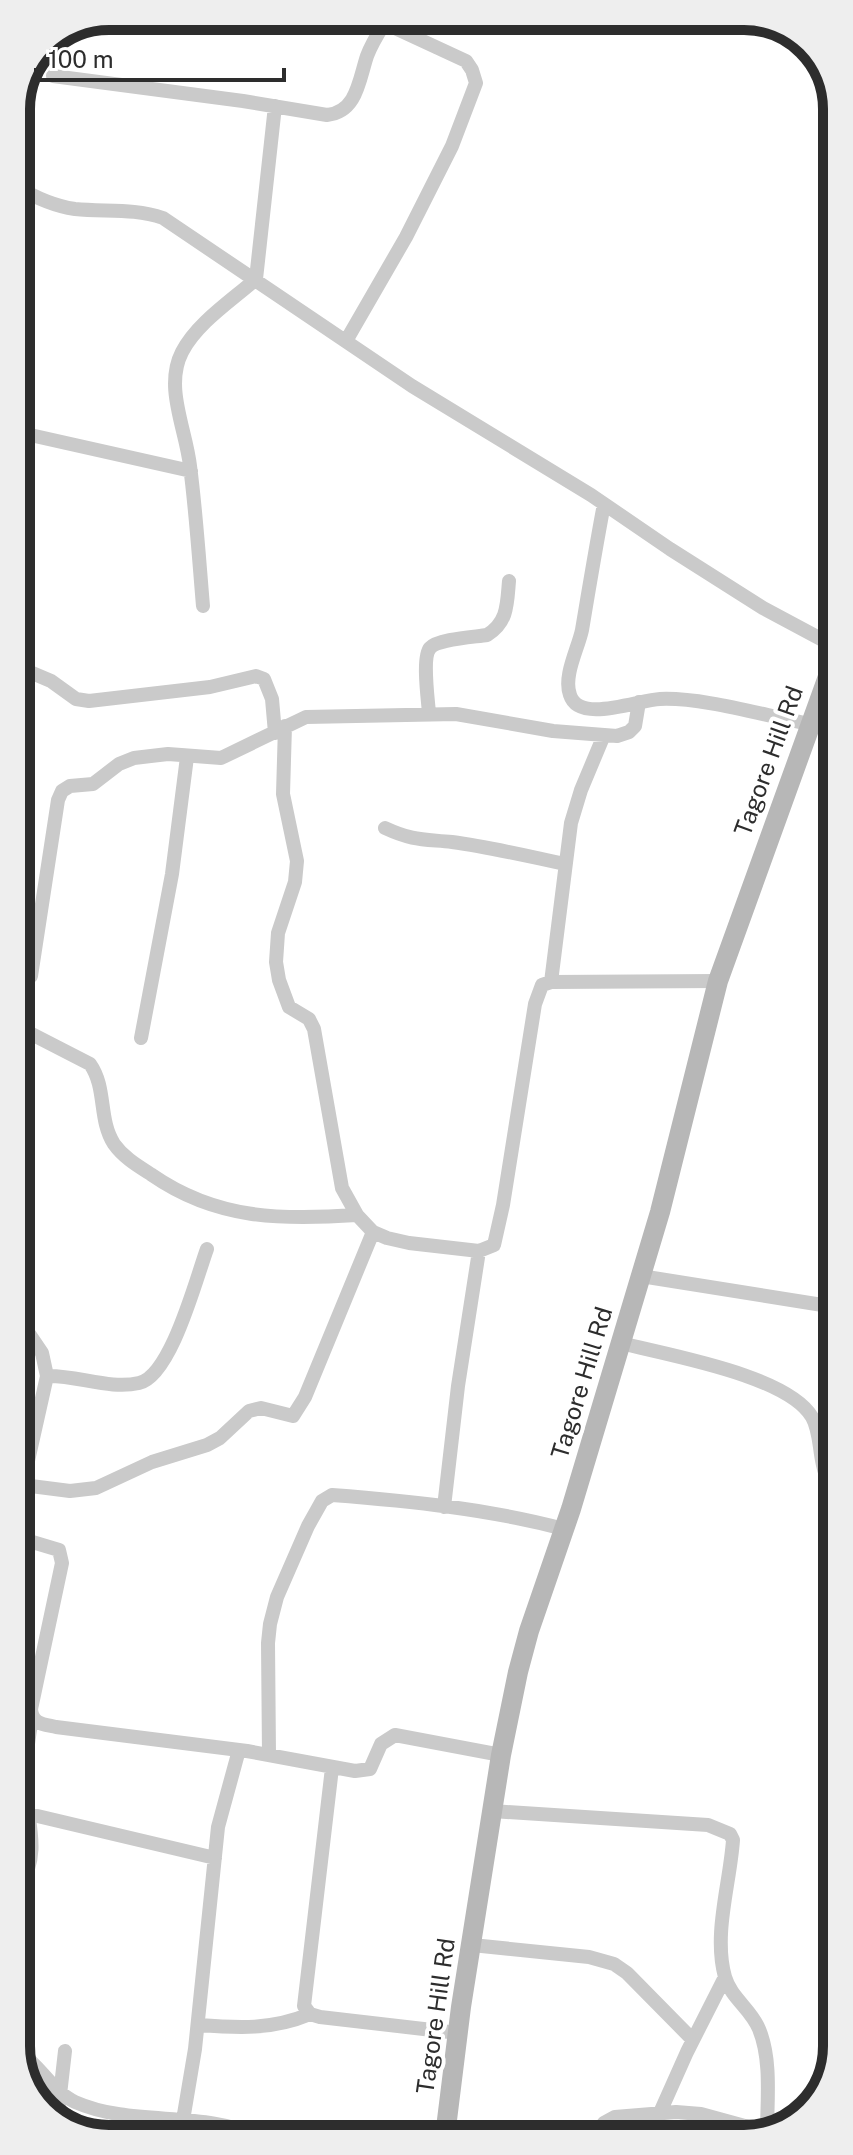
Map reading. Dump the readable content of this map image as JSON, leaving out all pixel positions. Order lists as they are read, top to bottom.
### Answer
{
  "streets": {
    "main road": ["Tagore Hill Rd"]
  },
  "scale_bar": "100 m"
}
